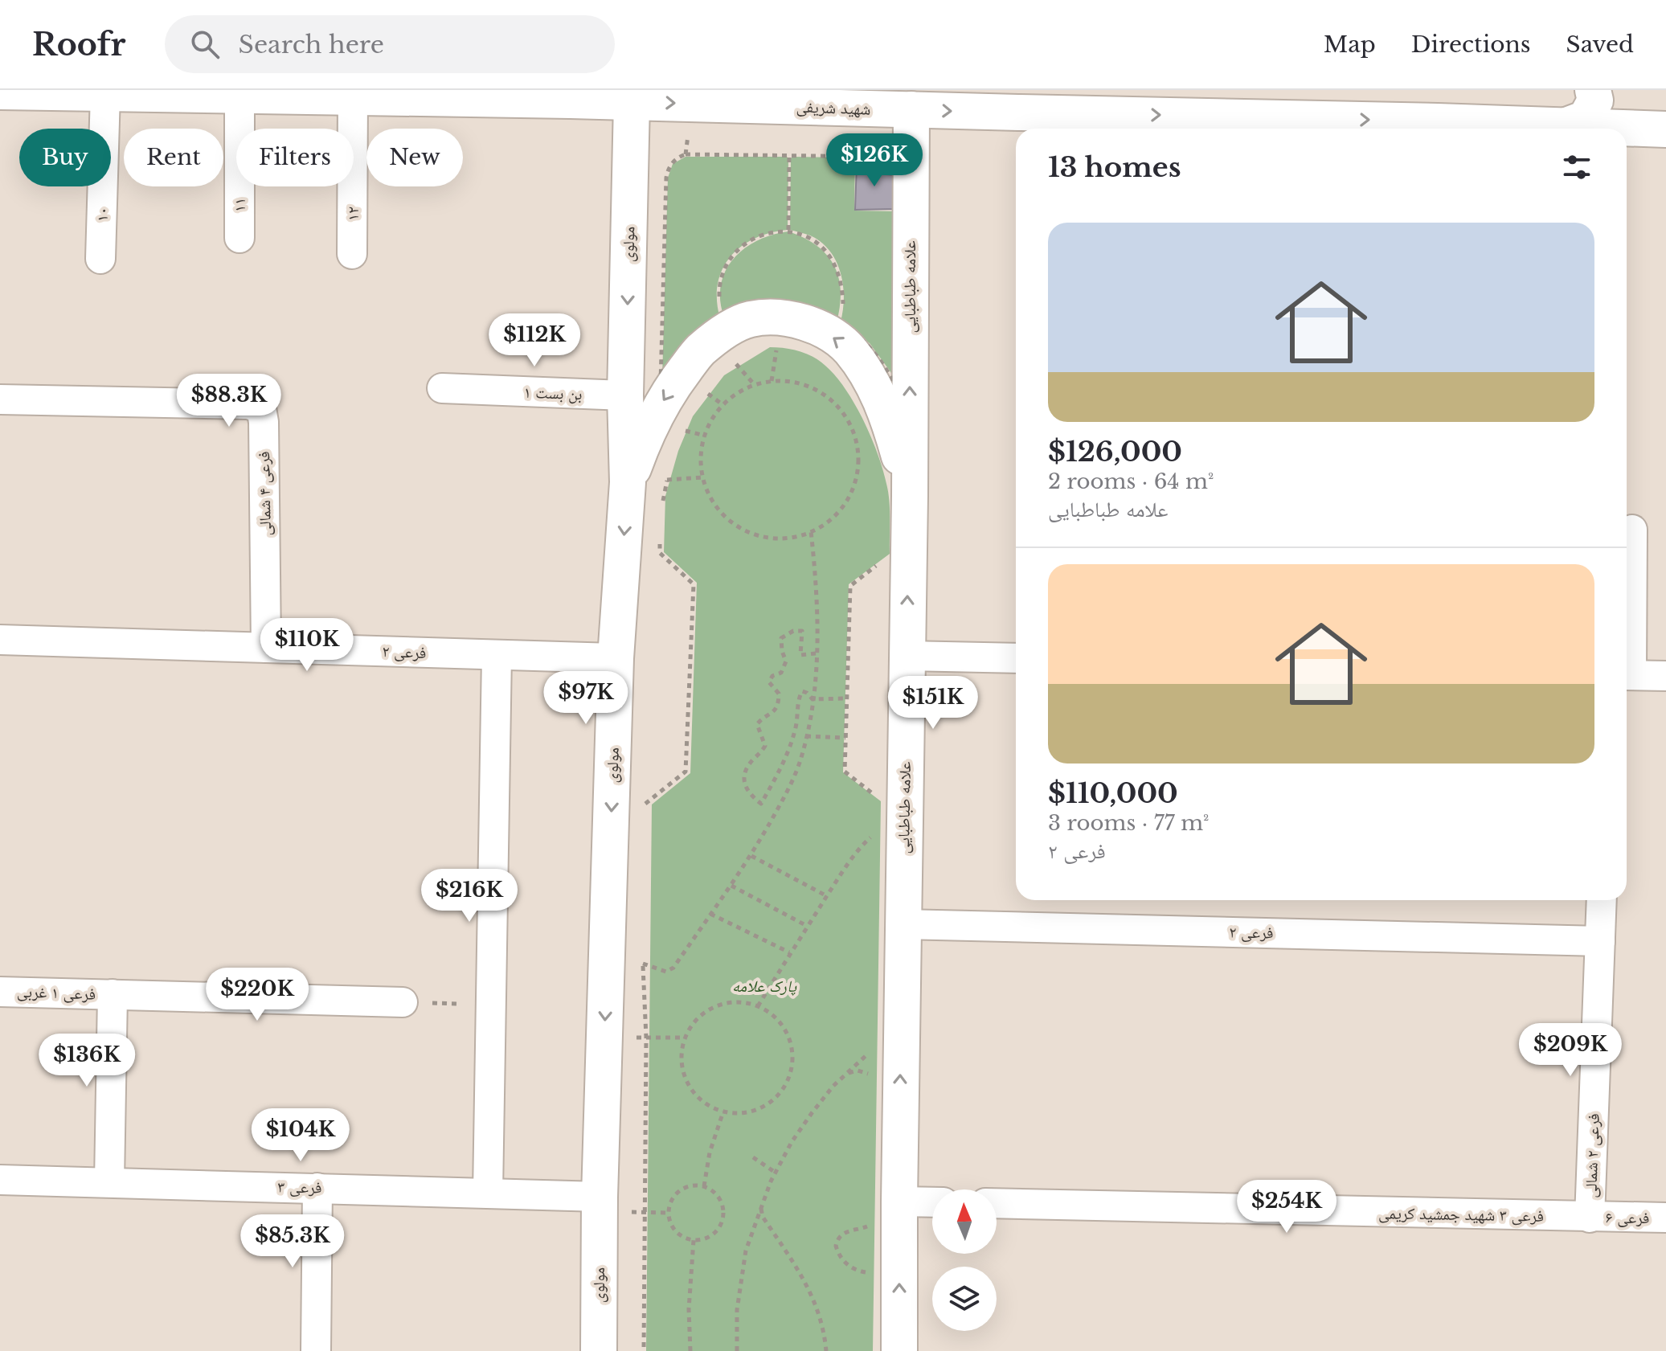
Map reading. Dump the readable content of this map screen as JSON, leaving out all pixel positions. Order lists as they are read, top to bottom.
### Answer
{
  "streets": {
    "street": [
      "شهید شریفی",
      "۱۱",
      "۱۲",
      "۱۰",
      "مولوی",
      "علامه طباطبایی",
      "بن بست ۱",
      "فرعی ۴ شمالی",
      "فرعی ۲",
      "فرعی ۱ غربی",
      "فرعی ۲ شمالی",
      "فرعی ۳",
      "فرعی ۳ شهید جمشید کریمی",
      "فرعی ۶"
    ]
  },
  "crossings": [
    ["شهید شریفی", "۱۱"],
    ["شهید شریفی", "۱۲"],
    ["شهید شریفی", "۱۰"],
    ["شهید شریفی", "مولوی"],
    ["شهید شریفی", "علامه طباطبایی"],
    ["مولوی", "بن بست ۱"],
    ["مولوی", "فرعی ۲"],
    ["مولوی", "فرعی ۳"],
    ["علامه طباطبایی", "فرعی ۲"],
    ["فرعی ۴ شمالی", "فرعی ۲"],
    ["فرعی ۲", "فرعی ۲ شمالی"],
    ["فرعی ۲ شمالی", "فرعی ۳ شهید جمشید کریمی"],
    ["فرعی ۲ شمالی", "فرعی ۶"],
    ["فرعی ۳ شهید جمشید کریمی", "فرعی ۶"]
  ],
  "one_way": ["شهید شریفی", "علامه طباطبایی"],
  "parks": ["پارک علامه"],
  "north": "top",
  "page": {
    "header": "Roofr",
    "search": "Search here",
    "nav": ["Map", "Directions", "Saved"],
    "chip": [
      "Buy",
      "Rent",
      "Filters",
      "New"
    ],
    "heading": "13 homes",
    "price": [
      "$126K",
      "$112K",
      "$88.3K",
      "$110K",
      "$97K",
      "$151K",
      "$216K",
      "$220K",
      "$209K",
      "$136K",
      "$104K",
      "$254K",
      "$85.3K"
    ],
    "list": [
      {
        "name": "$126,000",
        "note": "2 rooms · 64 m² · علامه طباطبایی"
      },
      {
        "name": "$110,000",
        "note": "3 rooms · 77 m² · فرعی ۲"
      }
    ]
  }
}
